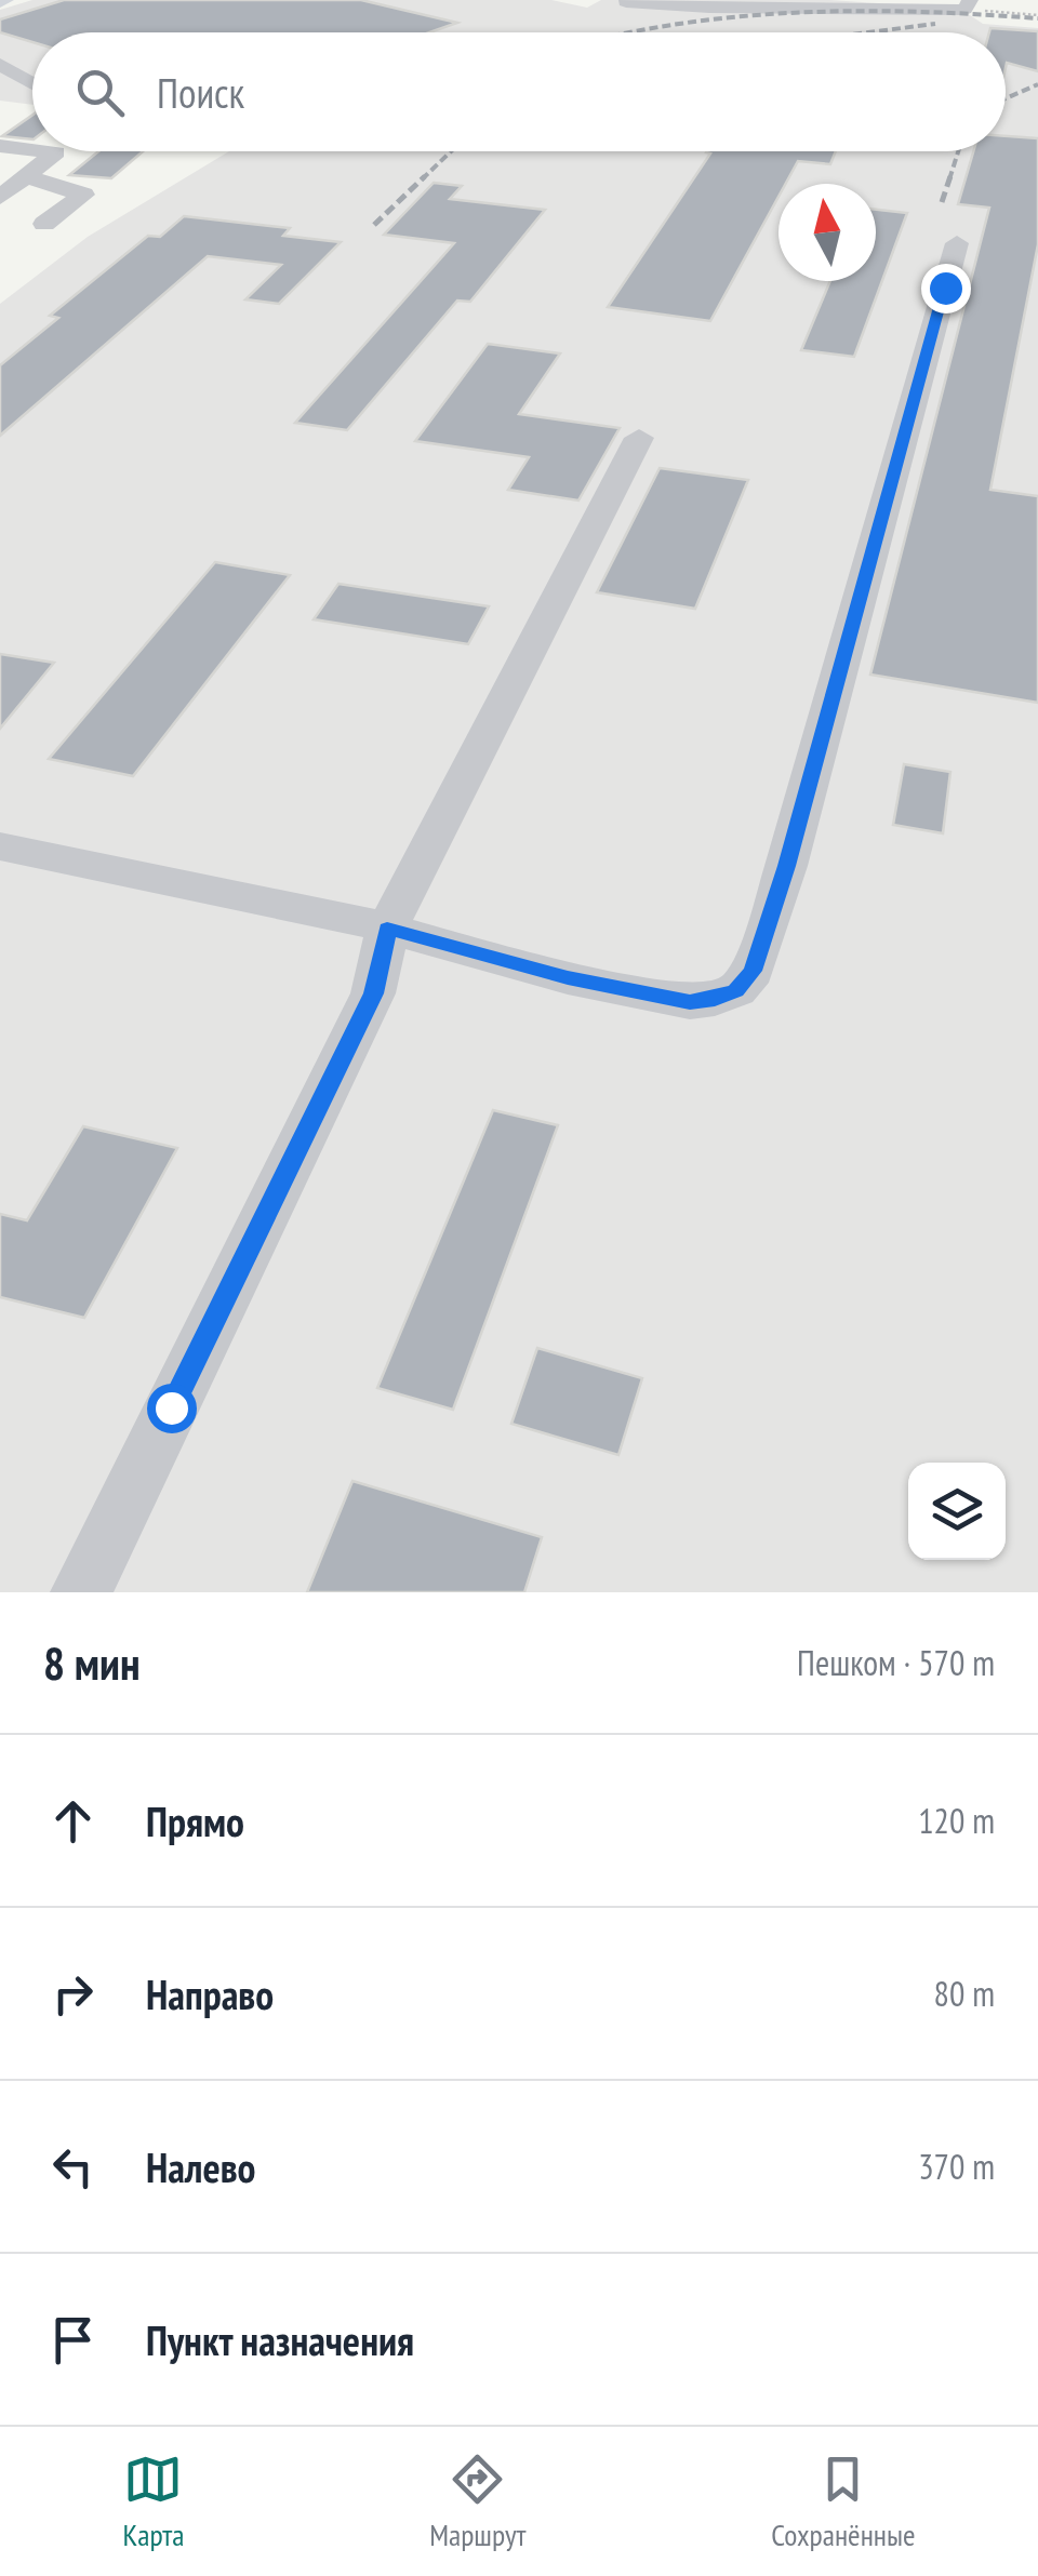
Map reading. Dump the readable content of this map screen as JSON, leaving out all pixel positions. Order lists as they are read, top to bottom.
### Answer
{
  "north": "top",
  "page": {
    "search": "Поиск",
    "heading": ["8 мин", "Пешком · 570 m"],
    "list": [
      ["Прямо", "120 m"],
      ["Направо", "80 m"],
      ["Налево", "370 m"],
      "Пункт назначения"
    ],
    "nav": ["Карта", "Маршрут", "Сохранённые"]
  }
}
